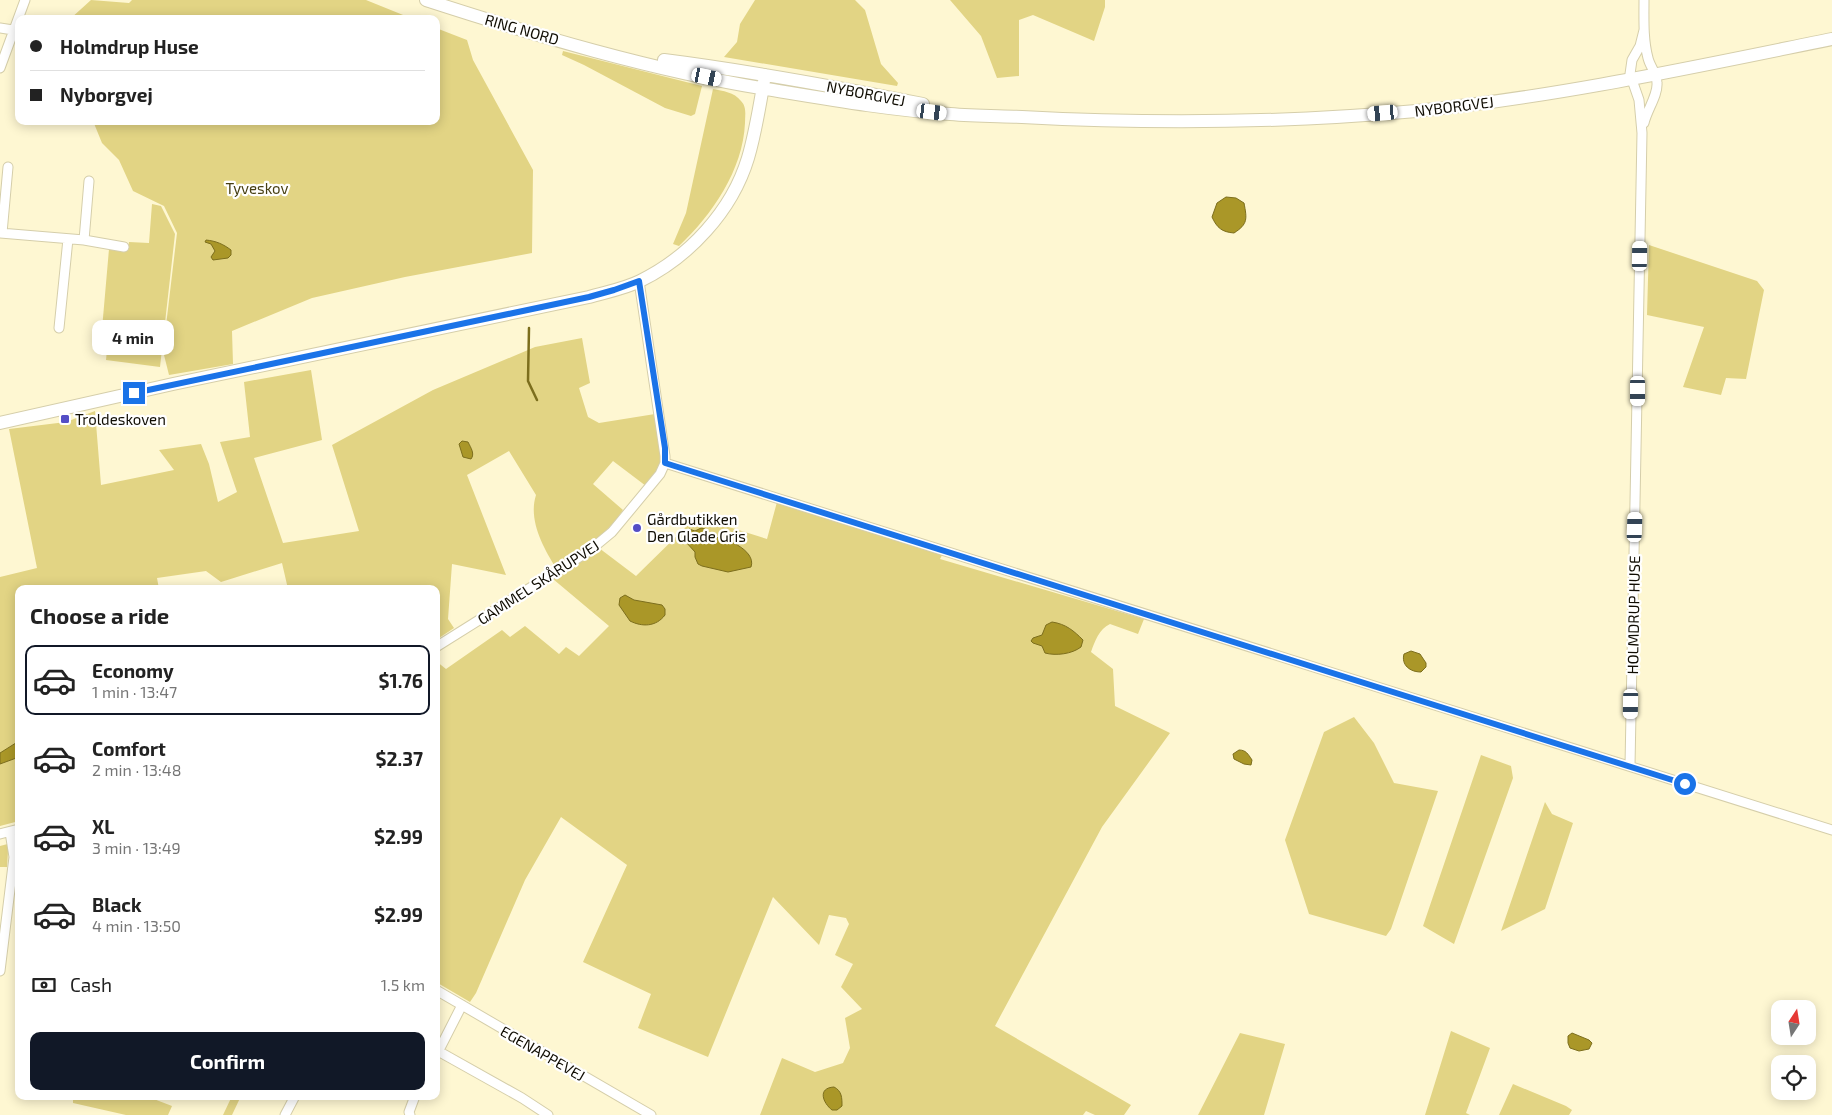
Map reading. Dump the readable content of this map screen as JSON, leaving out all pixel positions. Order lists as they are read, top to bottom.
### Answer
{
  "streets": {
    "main road": ["RING NORD", "NYBORGVEJ"],
    "street": ["GAMMEL SKÅRUPVEJ", "HOLMDRUP HUSE", "EGENAPPEVEJ"]
  },
  "crossings": [
    ["RING NORD", "NYBORGVEJ"],
    ["NYBORGVEJ", "HOLMDRUP HUSE"]
  ],
  "parks": ["Tyveskov"],
  "places": {
    "transit": ["Troldeskoven"],
    "other": ["Gårdbutikken Den Glade Gris"]
  },
  "north": "top",
  "page": {
    "banner": ["Holmdrup Huse", "Nyborgvej"],
    "bubble": "4 min",
    "heading": "Choose a ride",
    "list": [
      {
        "name": "Economy",
        "note": "1 min · 13:47",
        "value": "$1.76"
      },
      {
        "name": "Comfort",
        "note": "2 min · 13:48",
        "value": "$2.37"
      },
      {
        "name": "XL",
        "note": "3 min · 13:49",
        "value": "$2.99"
      },
      {
        "name": "Black",
        "note": "4 min · 13:50",
        "value": "$2.99"
      }
    ],
    "pay": ["Cash", "1.5 km"],
    "buttons": "Confirm"
  }
}
